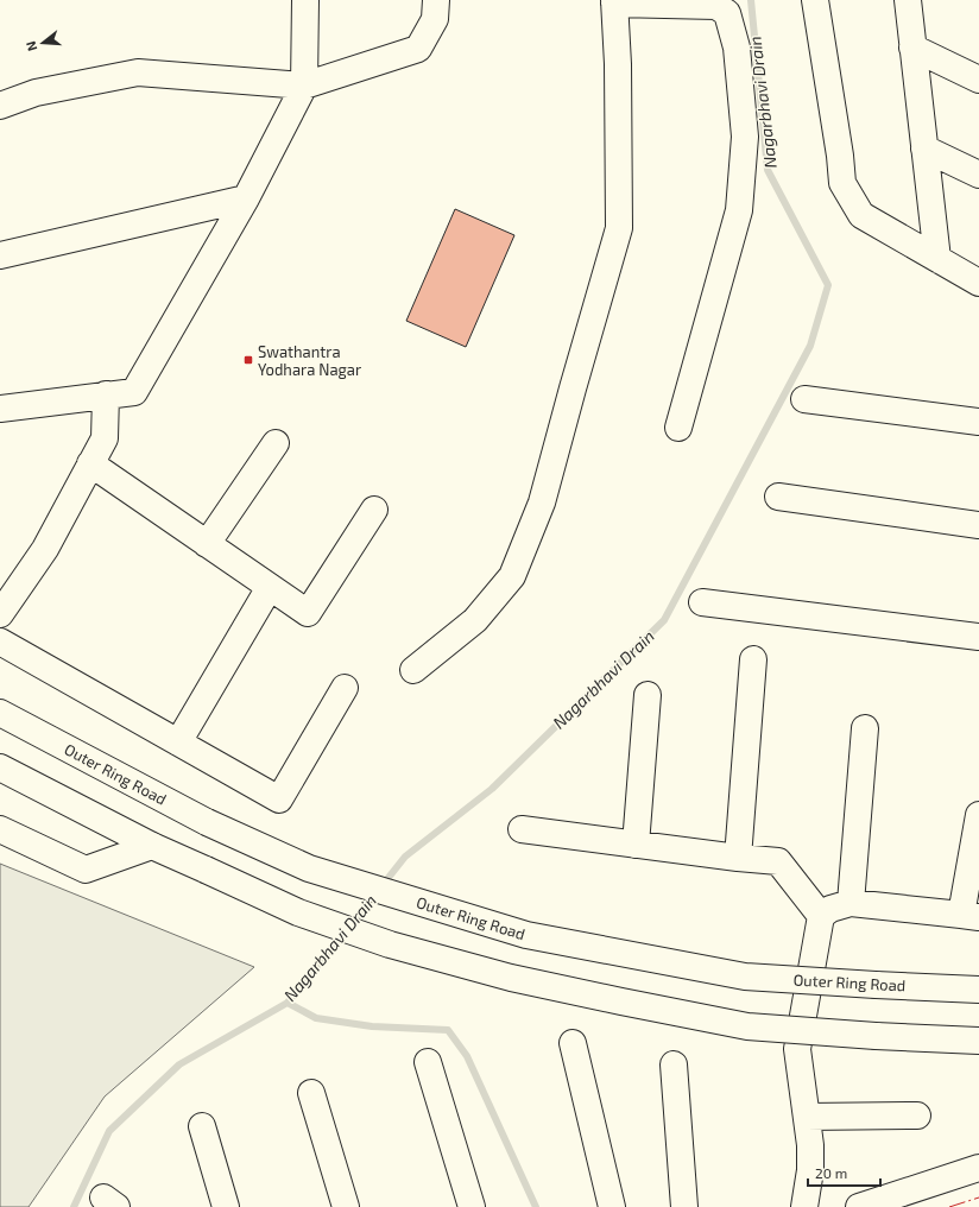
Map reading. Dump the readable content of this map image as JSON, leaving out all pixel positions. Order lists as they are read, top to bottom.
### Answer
{
  "streets": {
    "main road": ["Outer Ring Road"]
  },
  "water": ["Nagarbhavi Drain"],
  "places": {
    "transit": ["Swathantra Yodhara Nagar"]
  },
  "scale_bar": "20 m",
  "north": "left"
}
